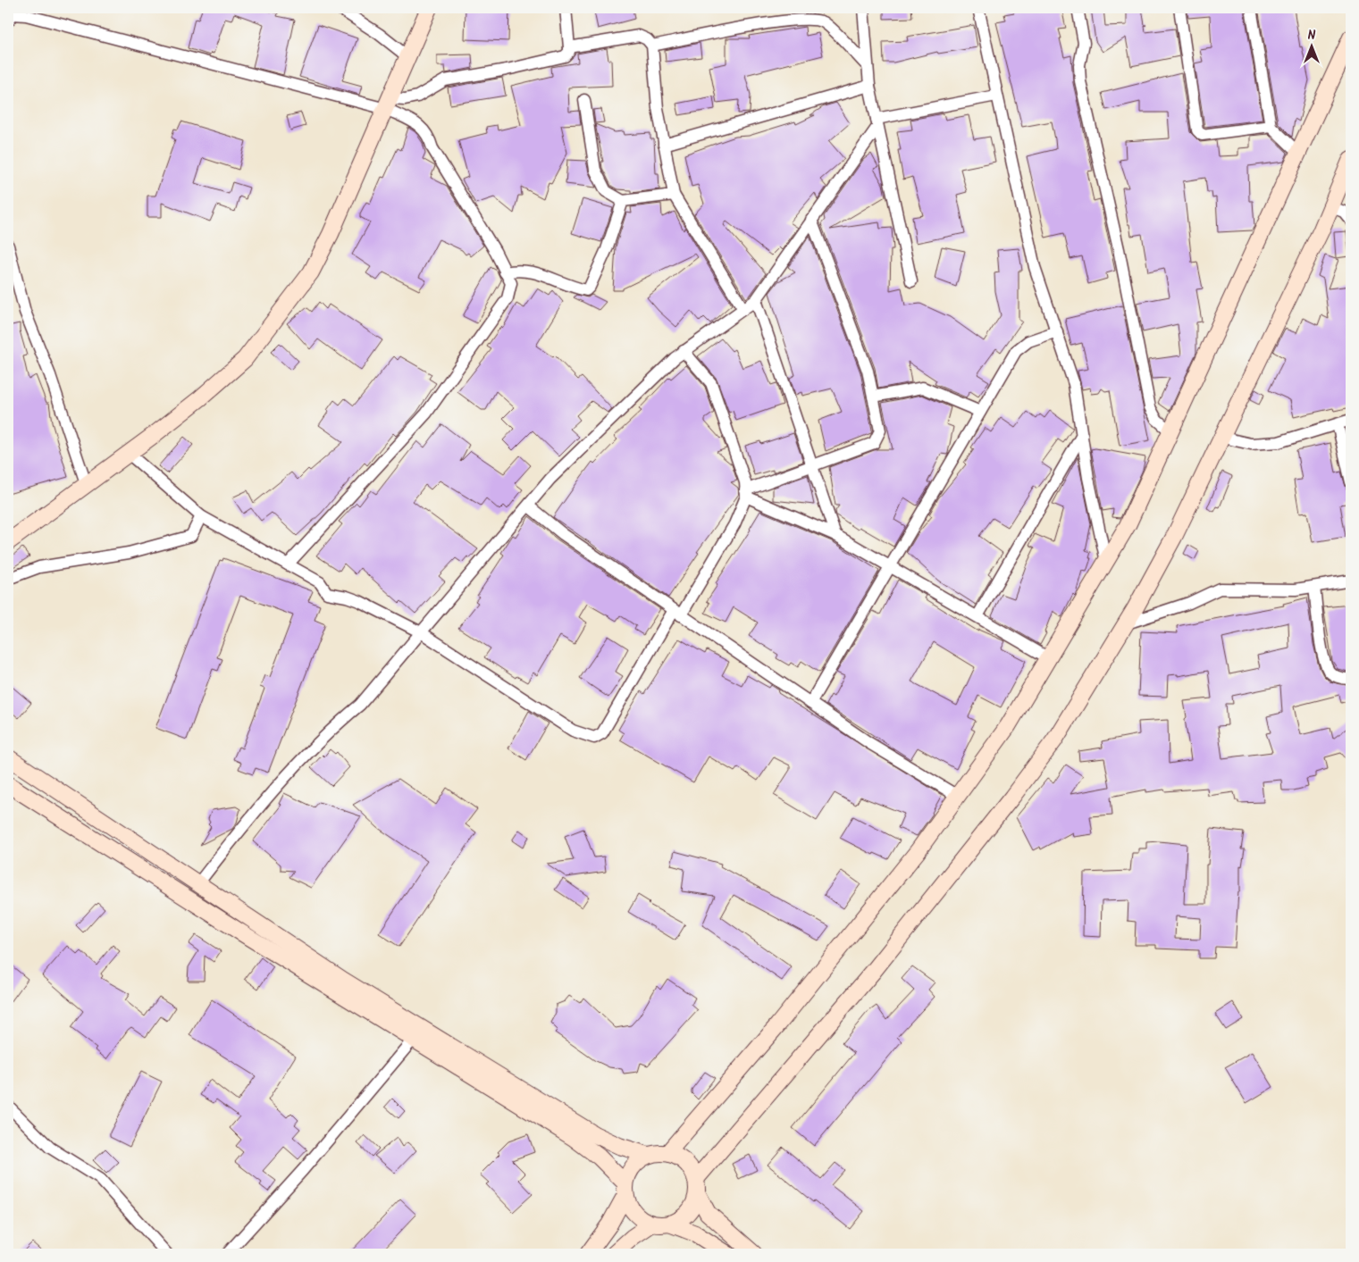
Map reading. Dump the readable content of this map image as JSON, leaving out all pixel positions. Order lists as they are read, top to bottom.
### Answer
{
  "north": "top"
}
